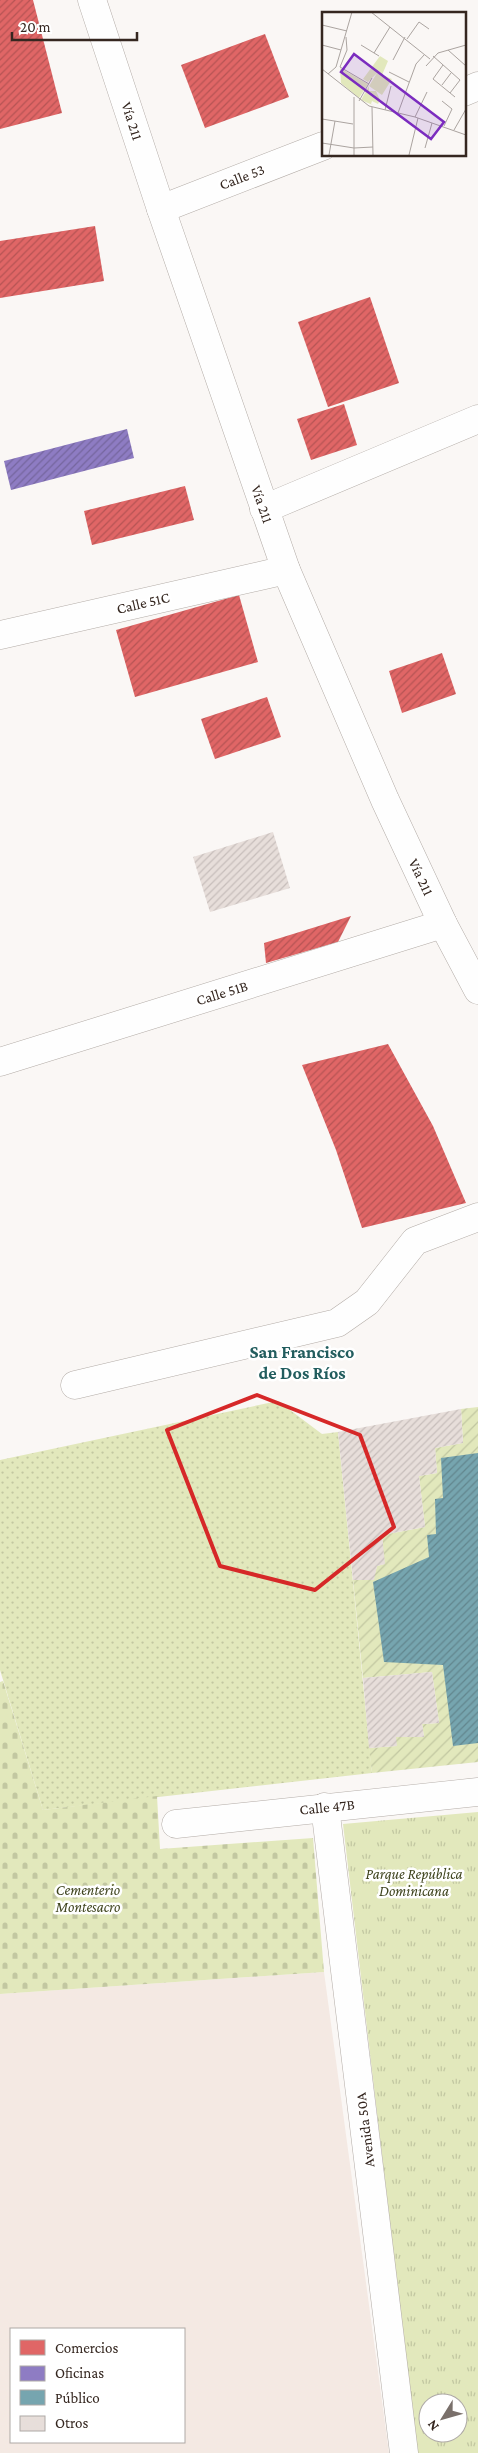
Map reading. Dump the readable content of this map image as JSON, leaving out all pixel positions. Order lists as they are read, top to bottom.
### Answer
{
  "streets": {
    "street": [
      "Vía 211",
      "Calle 53",
      "Calle 51C",
      "Calle 51B",
      "Calle 47B",
      "Avenida 50A"
    ]
  },
  "crossings": [
    ["Vía 211", "Calle 53"],
    ["Vía 211", "Calle 51C"],
    ["Vía 211", "Calle 51B"],
    ["Calle 47B", "Avenida 50A"]
  ],
  "districts": ["San Francisco de Dos Ríos"],
  "parks": ["Parque República Dominicana", "Cementerio Montesacro"],
  "legend": [
    "Comercios",
    "Oficinas",
    "Público",
    "Otros"
  ],
  "scale_bar": "20 m",
  "north": "bottom left"
}
